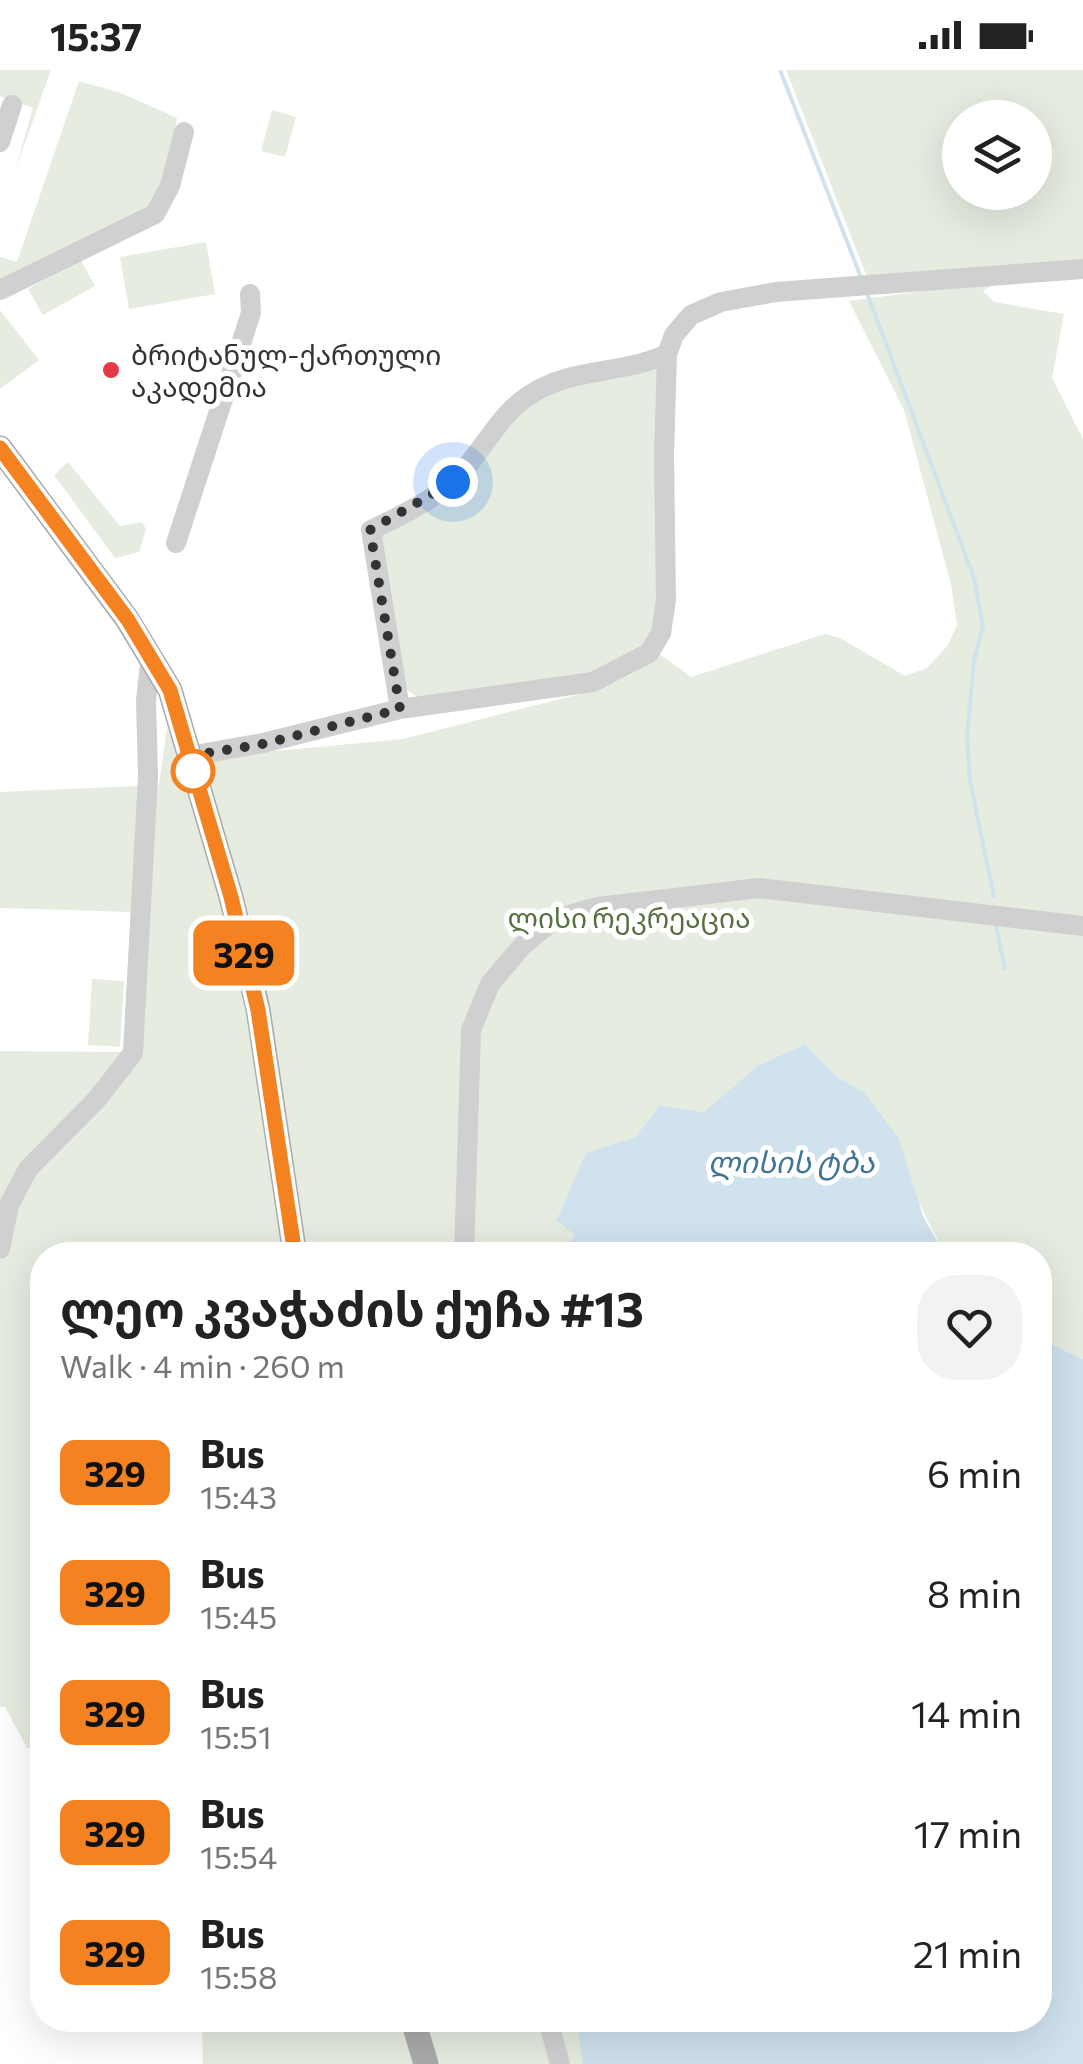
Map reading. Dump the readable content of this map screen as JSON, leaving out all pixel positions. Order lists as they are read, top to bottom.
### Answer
{
  "water": ["ლისის ტბა"],
  "parks": ["ლისი რეკრეაცია"],
  "places": ["ბრიტანულ-ქართული აკადემია"],
  "lines": ["bus line 329"],
  "page": {
    "status": "15:37",
    "on_map": "329",
    "heading": ["ლეო კვაჭაძის ქუჩა #13", "Walk · 4 min · 260 m"],
    "list": [
      {
        "mark": "329",
        "name": "Bus",
        "note": "15:43",
        "value": "6 min"
      },
      {
        "mark": "329",
        "name": "Bus",
        "note": "15:45",
        "value": "8 min"
      },
      {
        "mark": "329",
        "name": "Bus",
        "note": "15:51",
        "value": "14 min"
      },
      {
        "mark": "329",
        "name": "Bus",
        "note": "15:54",
        "value": "17 min"
      },
      {
        "mark": "329",
        "name": "Bus",
        "note": "15:58",
        "value": "21 min"
      }
    ]
  }
}
